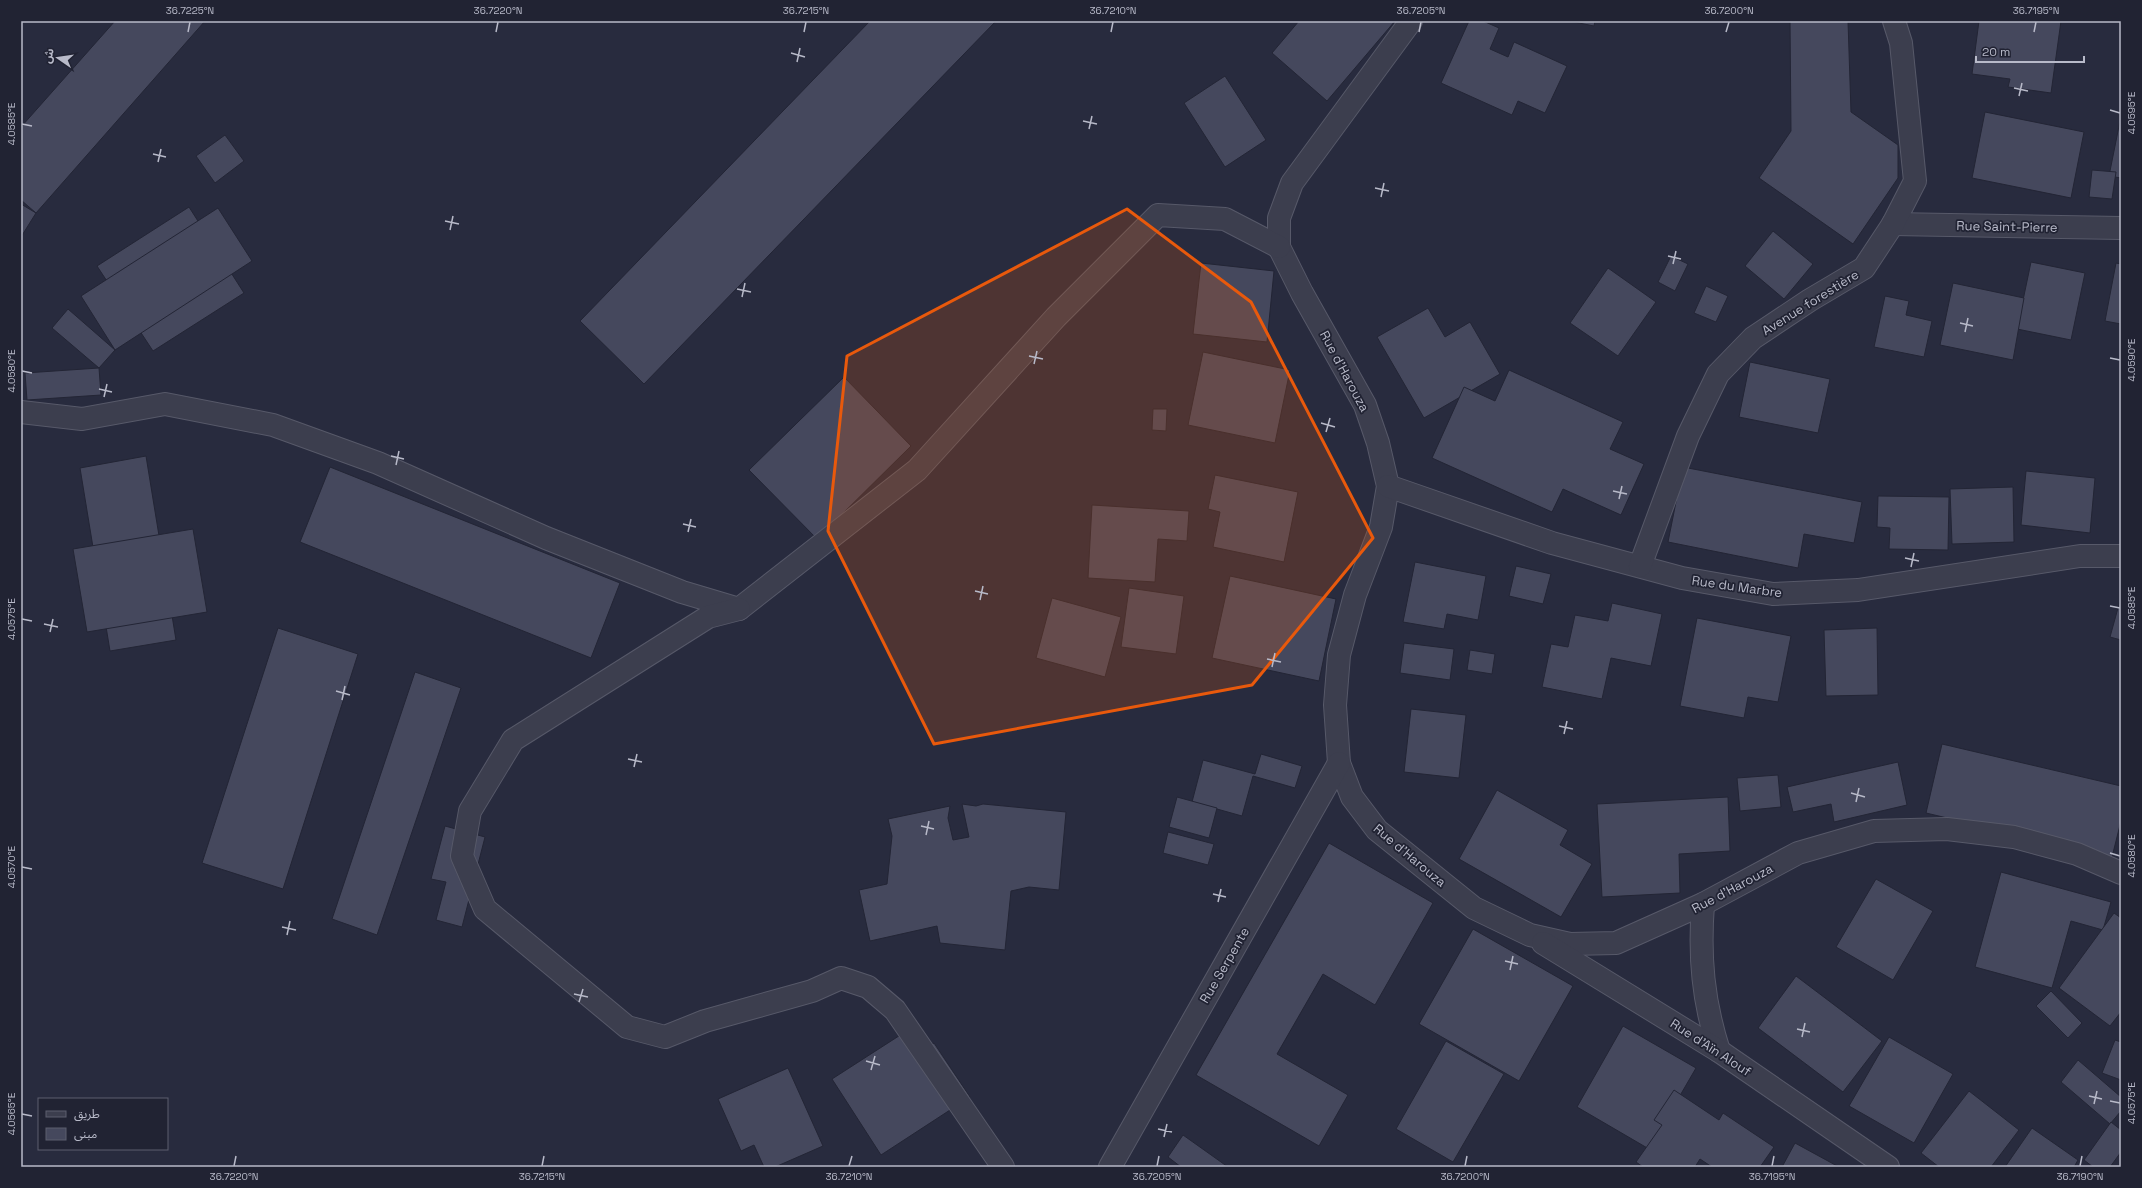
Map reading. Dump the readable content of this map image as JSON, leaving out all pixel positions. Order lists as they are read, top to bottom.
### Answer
{
  "streets": {
    "street": [
      "Rue Saint-Pierre",
      "Avenue forestière",
      "Rue d'Harouza",
      "Rue du Marbre",
      "Rue Serpente",
      "Rue d'Aïn Alouf"
    ]
  },
  "crossings": [
    ["Rue Saint-Pierre", "Avenue forestière"],
    ["Avenue forestière", "Rue du Marbre"],
    ["Rue d'Harouza", "Rue du Marbre"],
    ["Rue d'Harouza", "Rue Serpente"],
    ["Rue d'Harouza", "Rue d'Aïn Alouf"]
  ],
  "legend": ["طريق", "مبنى"],
  "scale_bar": "20 m",
  "north": "left",
  "coordinates": [
    "36.7225°N",
    "36.7220°N",
    "36.7215°N",
    "36.7210°N",
    "36.7205°N",
    "36.7200°N",
    "36.7195°N",
    "4.0595°E",
    "4.0585°E",
    "4.0590°E",
    "4.0580°E",
    "4.0575°E",
    "4.0570°E",
    "4.0565°E",
    "36.7190°N"
  ]
}
